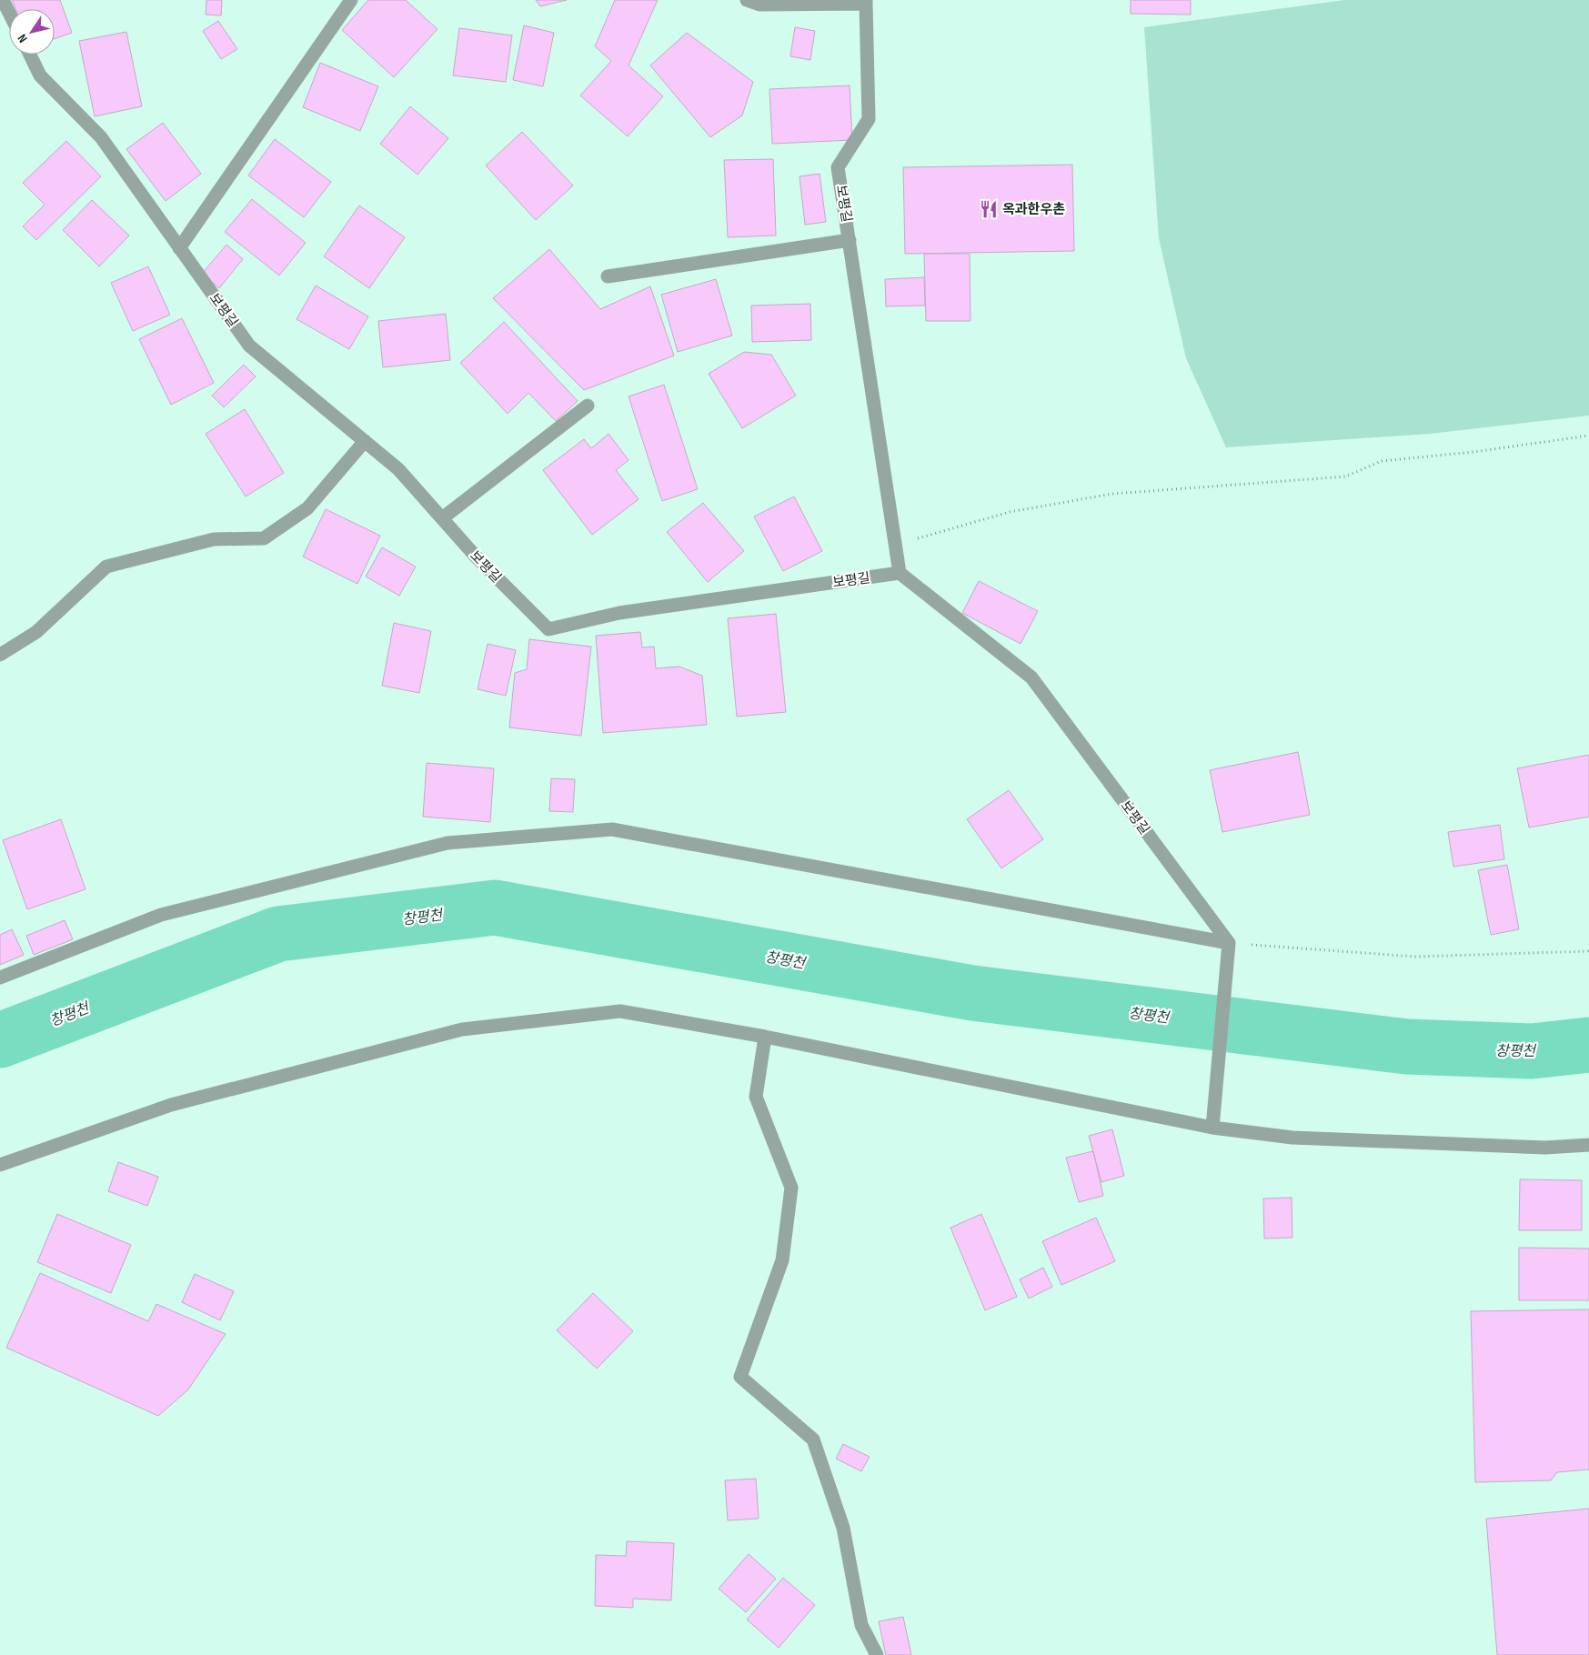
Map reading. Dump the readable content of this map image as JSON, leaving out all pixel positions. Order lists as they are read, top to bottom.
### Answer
{
  "streets": {
    "street": ["보평길"]
  },
  "water": ["창평천"],
  "places": {
    "restaurant": ["옥과한우촌"]
  },
  "north": "bottom left"
}
